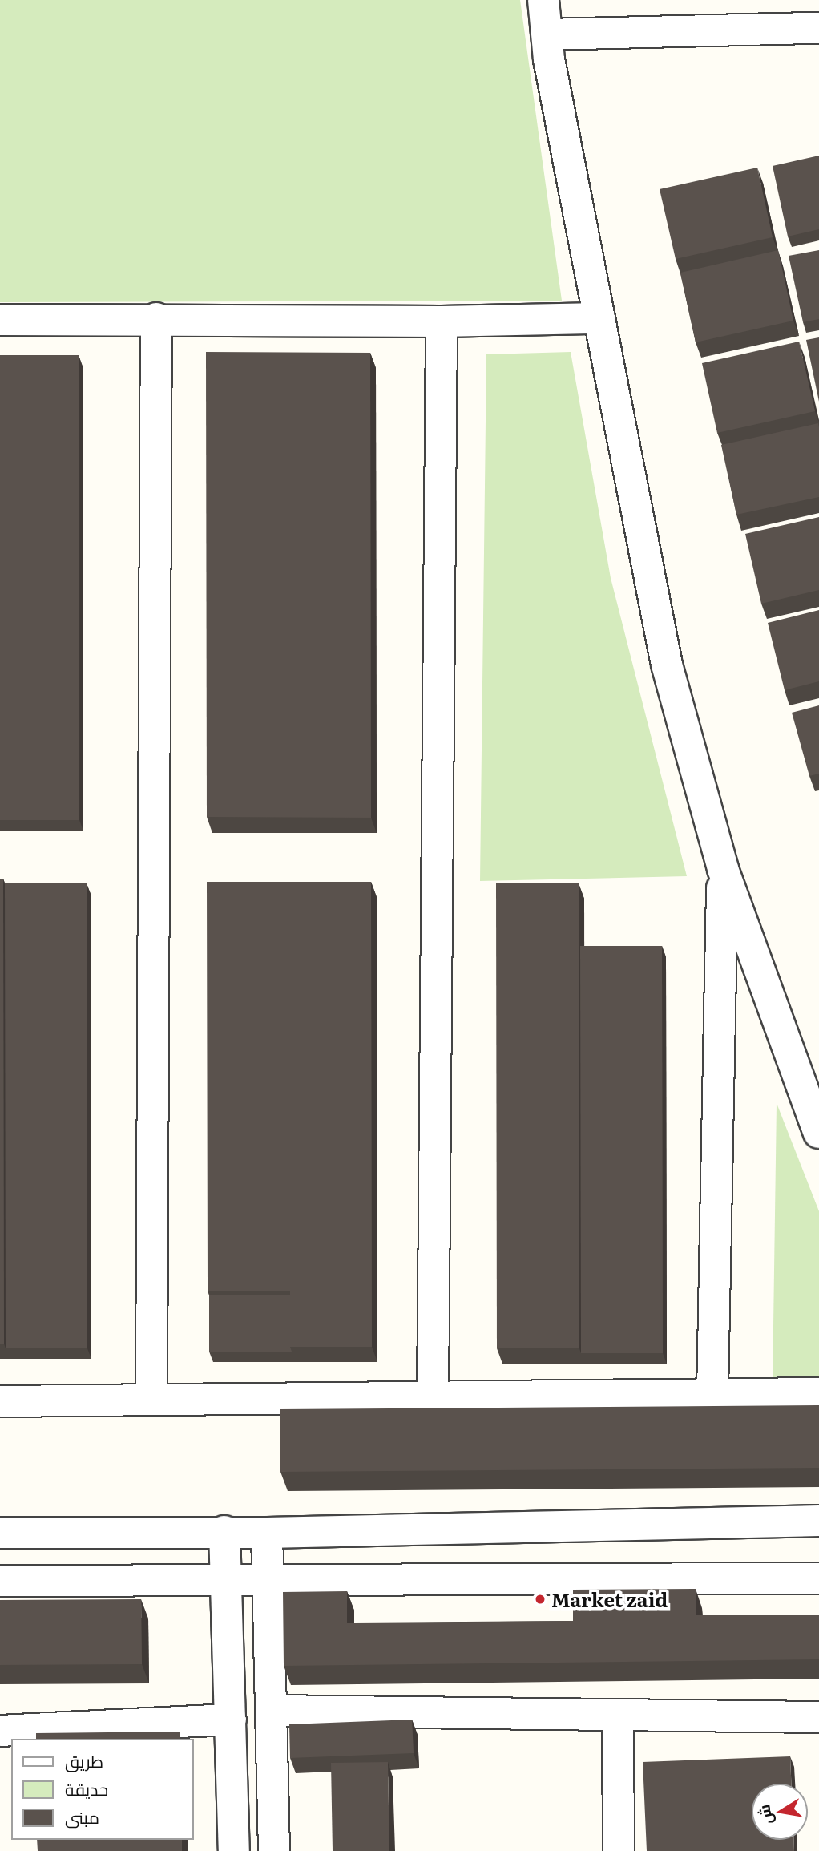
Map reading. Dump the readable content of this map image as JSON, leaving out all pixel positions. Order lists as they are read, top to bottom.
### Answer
{
  "places": ["Market zaid"],
  "legend": ["طريق", "حديقة", "مبنى"],
  "north": "left"
}
